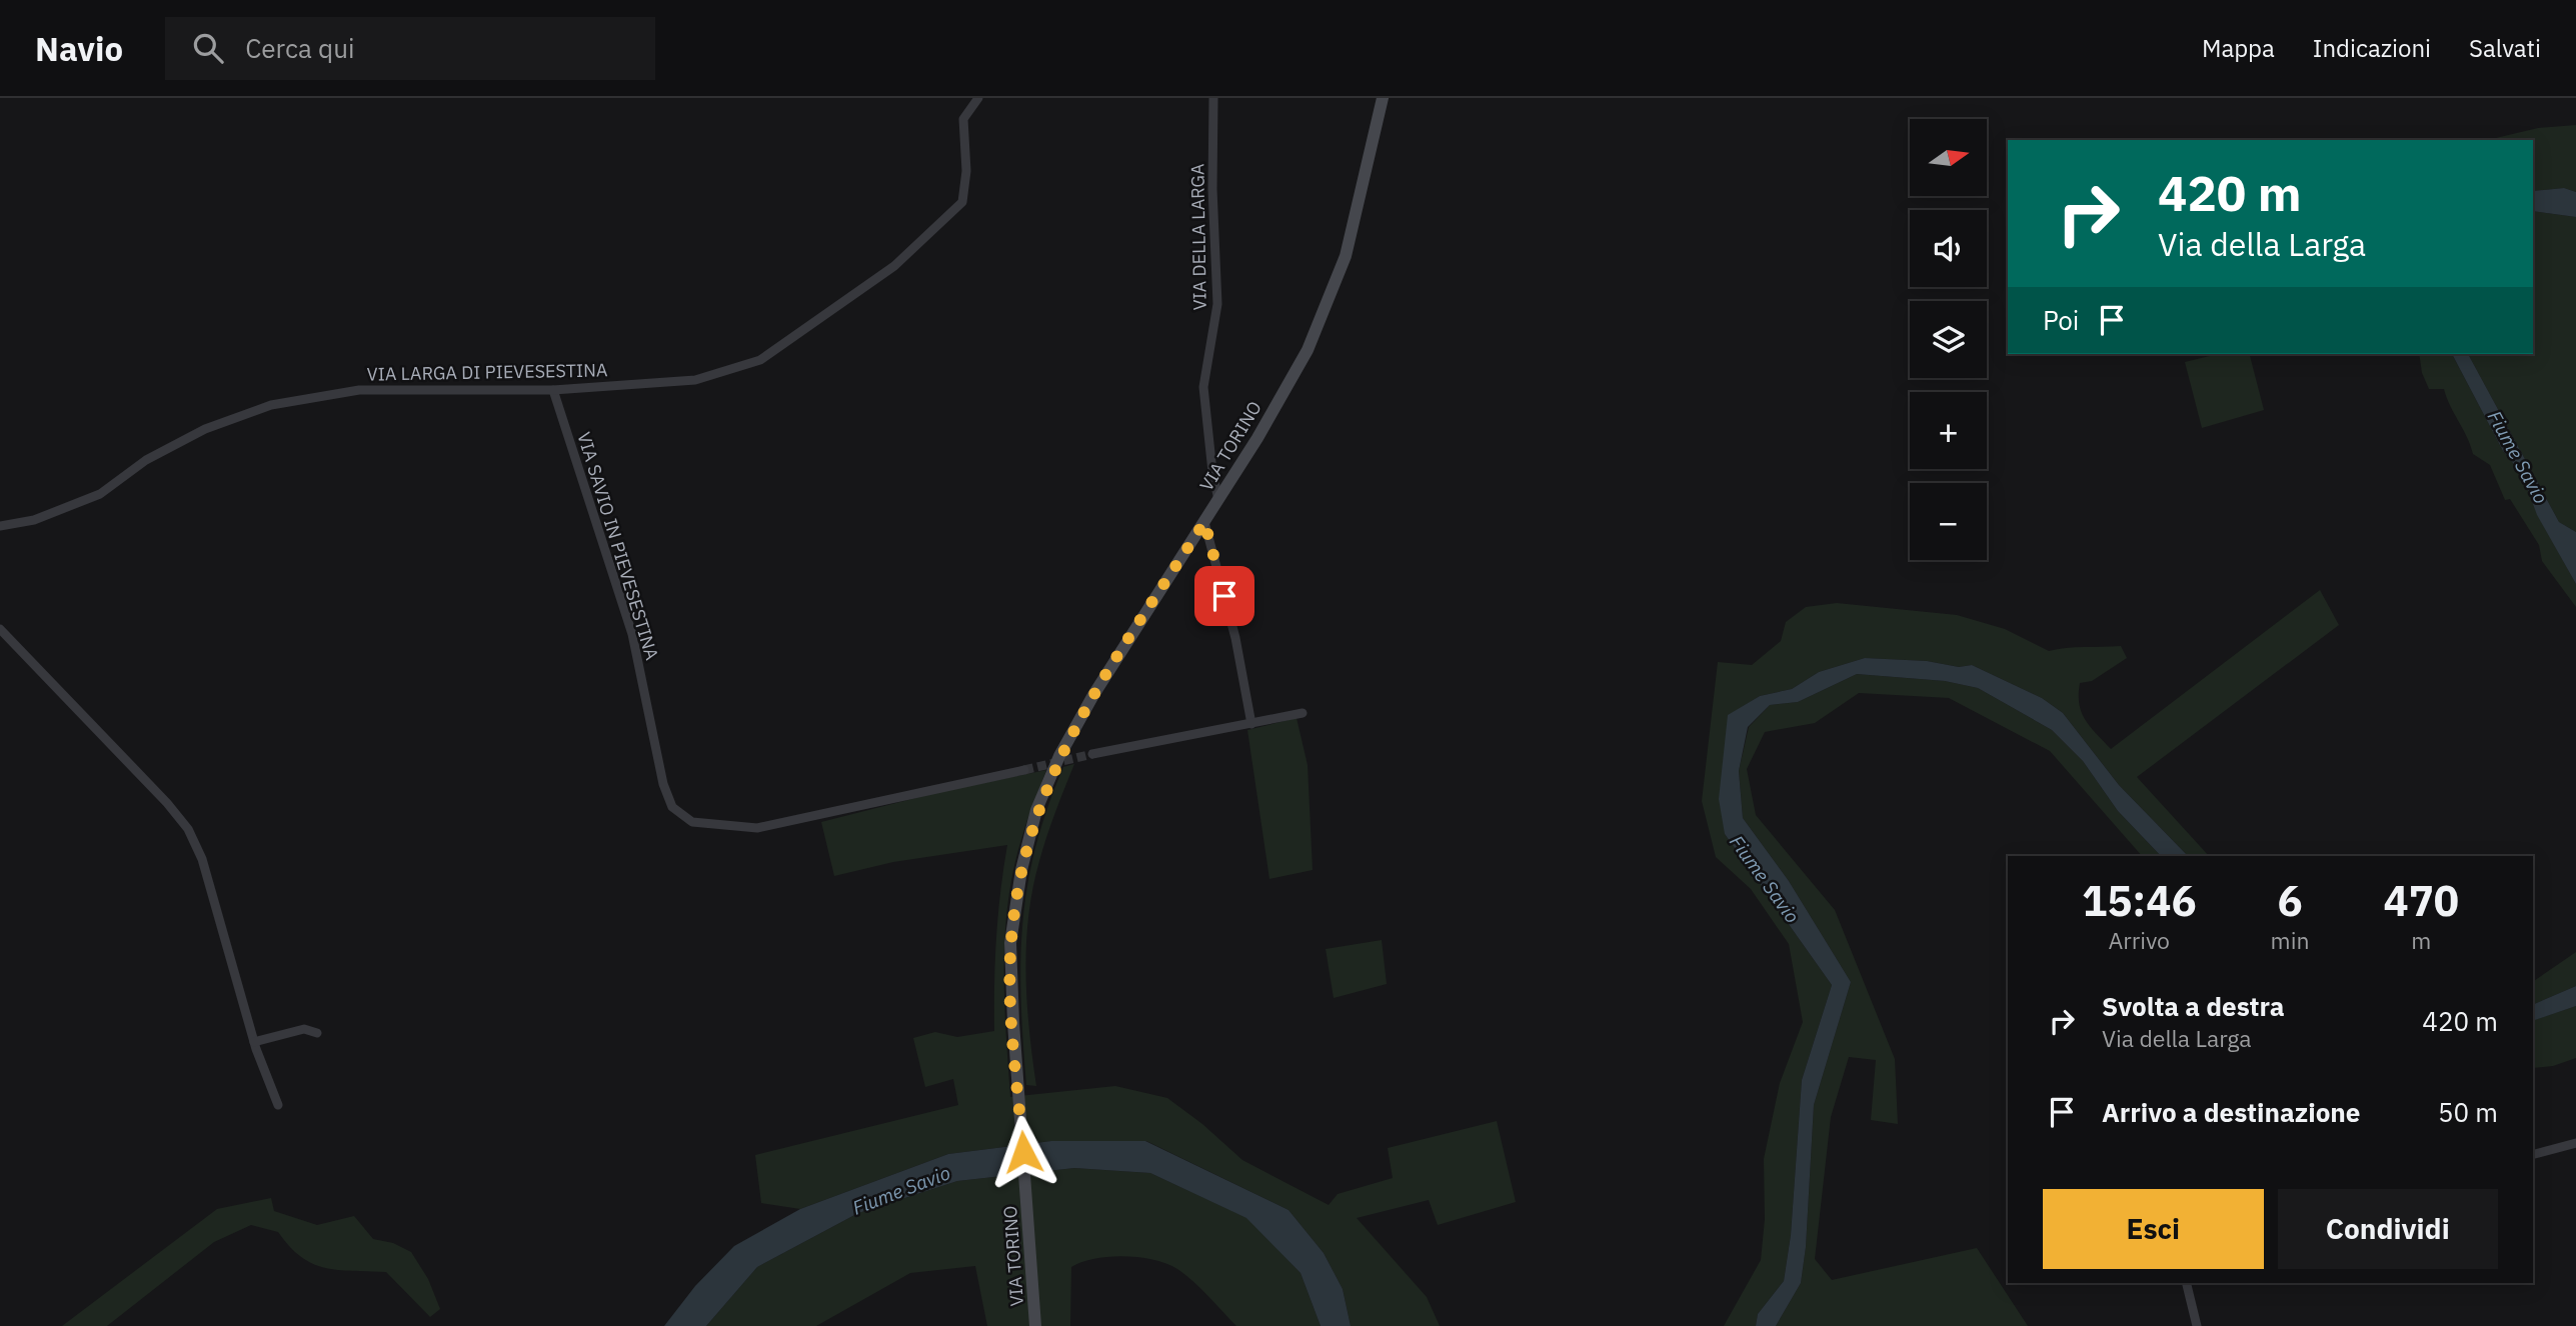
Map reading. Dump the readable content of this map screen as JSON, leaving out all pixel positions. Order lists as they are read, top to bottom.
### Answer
{
  "streets": {
    "main road": ["VIA TORINO"],
    "street": ["VIA DELLA LARGA", "VIA LARGA DI PIEVESESTINA", "VIA SAVIO IN PIEVESESTINA"]
  },
  "crossings": [
    ["VIA DELLA LARGA", "VIA TORINO"],
    ["VIA LARGA DI PIEVESESTINA", "VIA SAVIO IN PIEVESESTINA"]
  ],
  "water": ["Fiume Savio"],
  "north": "right",
  "page": {
    "header": "Navio",
    "search": "Cerca qui",
    "nav": ["Mappa", "Indicazioni", "Salvati"],
    "map_buttons": ["+", "−"],
    "turn": ["420 m", "Via della Larga"],
    "then": "Poi",
    "eta": [
      "15:46",
      "Arrivo",
      "6",
      "min",
      "470",
      "m"
    ],
    "list": [
      {
        "name": "Svolta a destra",
        "note": "Via della Larga",
        "value": "420 m"
      },
      {
        "name": "Arrivo a destinazione",
        "value": "50 m"
      }
    ],
    "buttons": ["Esci", "Condividi"]
  }
}
